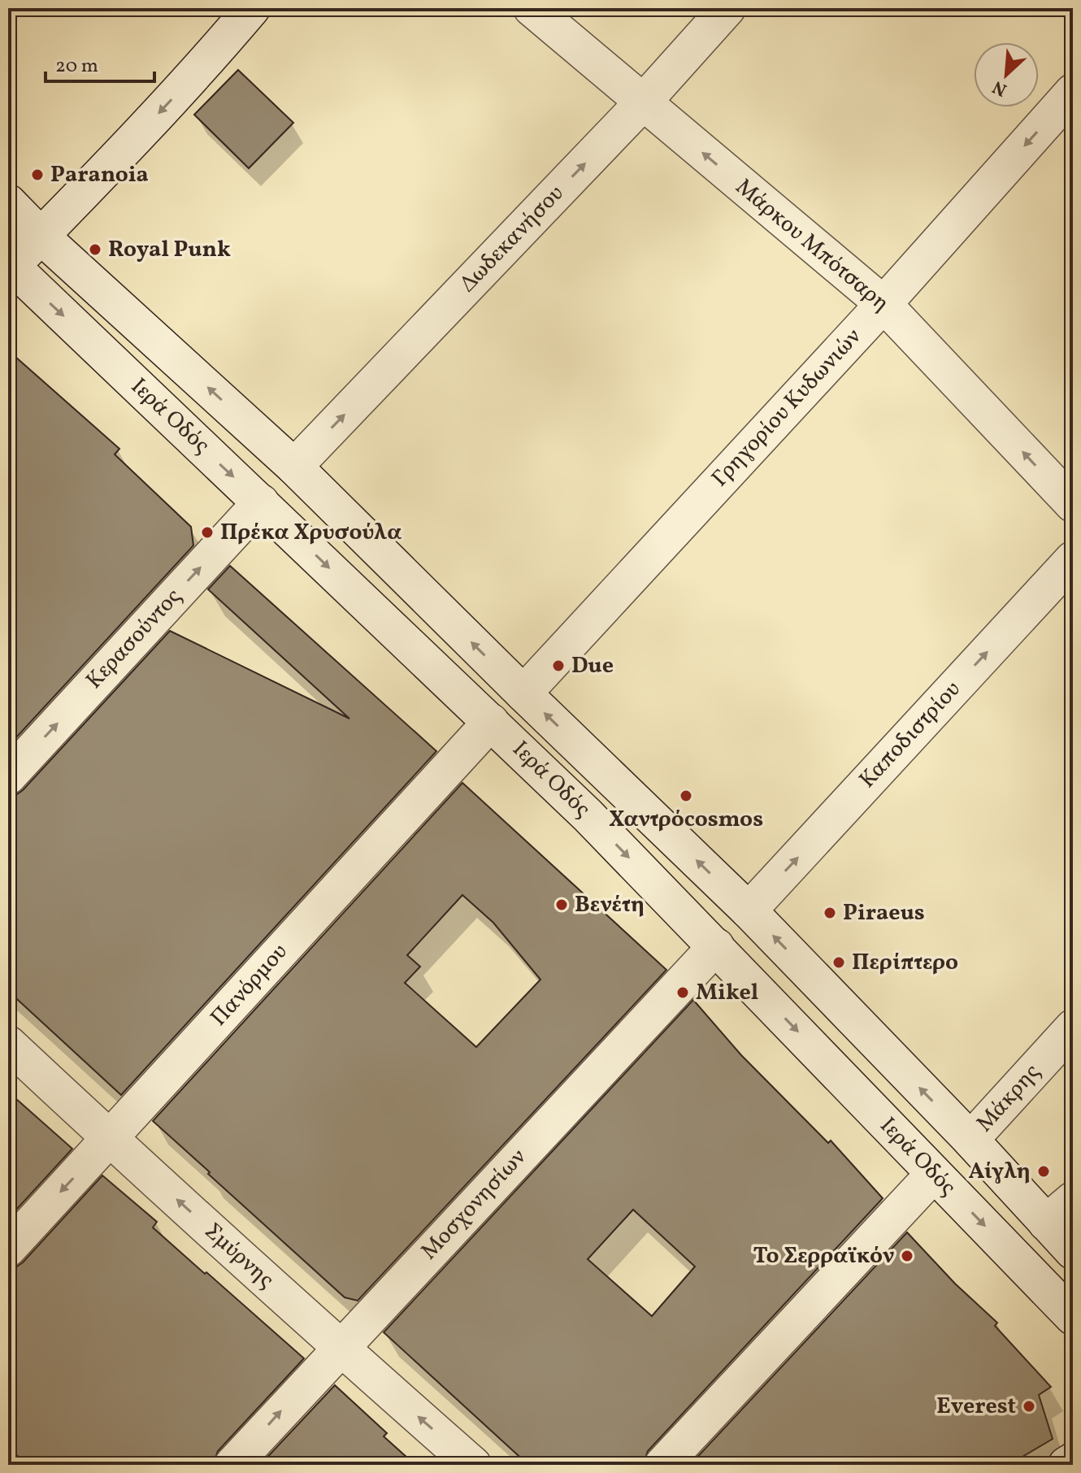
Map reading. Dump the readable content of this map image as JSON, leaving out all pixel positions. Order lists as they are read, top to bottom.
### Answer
{
  "streets": {
    "street": [
      "Δωδεκανήσου",
      "Μάρκου Μπότσαρη",
      "Γρηγορίου Κυδωνιών",
      "Ιερά Οδός",
      "Κερασούντος",
      "Καποδιστρίου",
      "Πανόρμου",
      "Μάκρης",
      "Μοσχονησίων",
      "Σμύρνης"
    ]
  },
  "crossings": [
    ["Δωδεκανήσου", "Μάρκου Μπότσαρη"],
    ["Δωδεκανήσου", "Ιερά Οδός"],
    ["Μάρκου Μπότσαρη", "Γρηγορίου Κυδωνιών"],
    ["Γρηγορίου Κυδωνιών", "Ιερά Οδός"],
    ["Ιερά Οδός", "Κερασούντος"],
    ["Ιερά Οδός", "Καποδιστρίου"],
    ["Ιερά Οδός", "Πανόρμου"],
    ["Ιερά Οδός", "Μάκρης"],
    ["Ιερά Οδός", "Μοσχονησίων"],
    ["Πανόρμου", "Σμύρνης"],
    ["Μοσχονησίων", "Σμύρνης"]
  ],
  "one_way": [
    "Δωδεκανήσου",
    "Μάρκου Μπότσαρη",
    "Κερασούντος",
    "Καποδιστρίου",
    "Σμύρνης"
  ],
  "places": [
    "Paranoia",
    "Royal Punk",
    "Πρέκα Χρυσούλα",
    "Due",
    "Χαντρόcosmos",
    "Βενέτη",
    "Piraeus",
    "Περίπτερο",
    "Mikel",
    "Αίγλη",
    "Το Σερραϊκόν",
    "Everest"
  ],
  "scale_bar": "20 m",
  "north": "bottom left"
}
